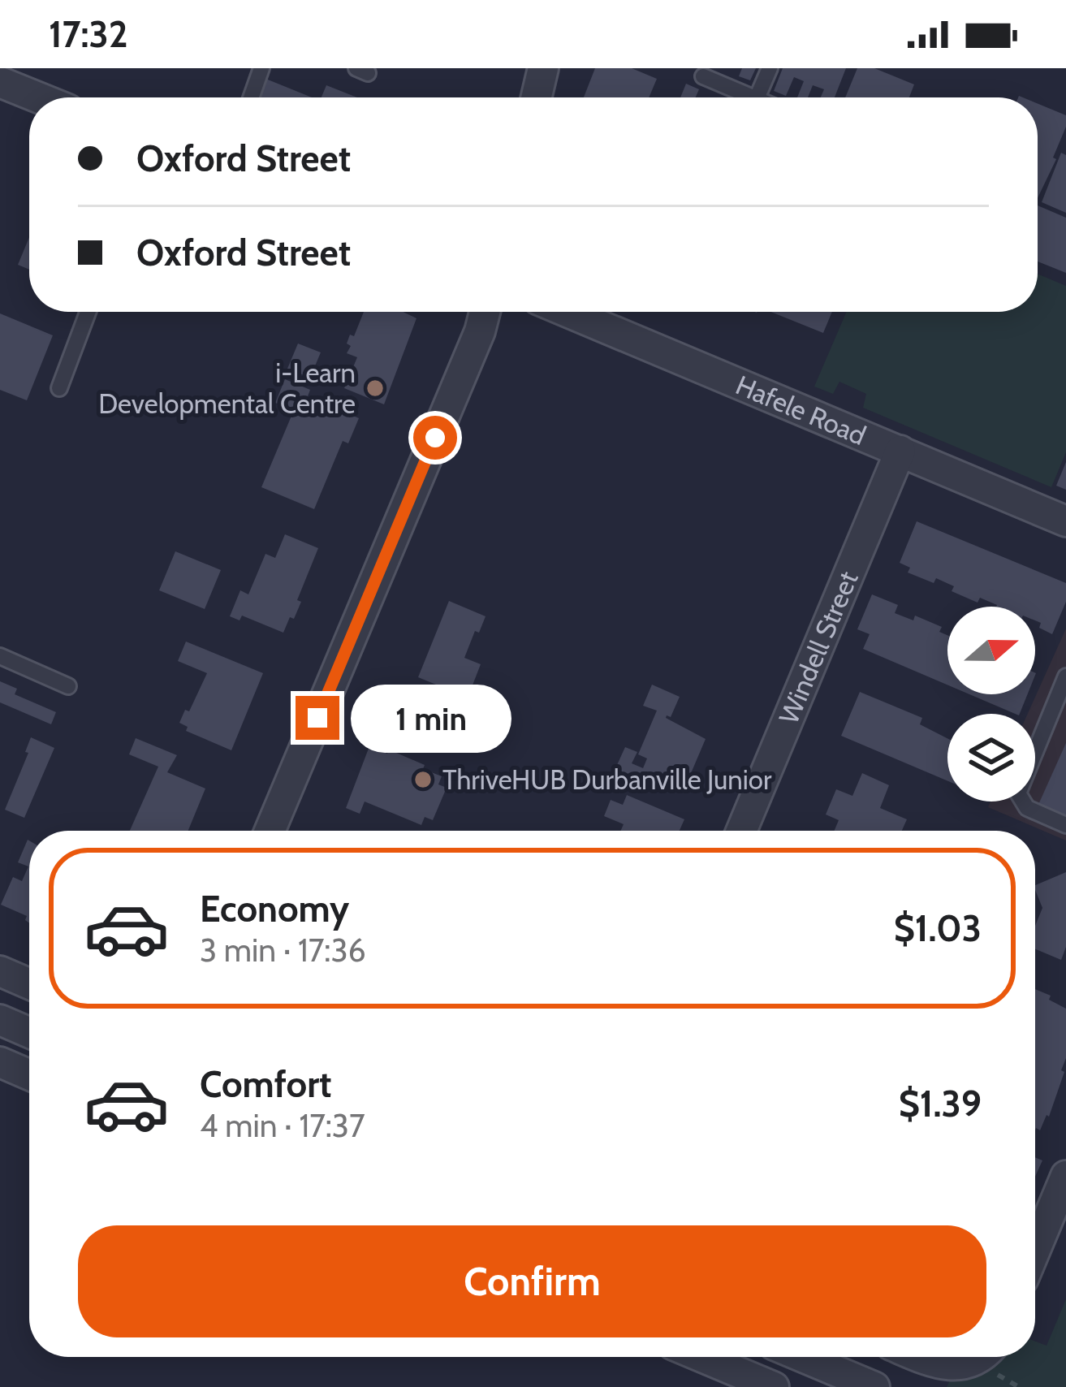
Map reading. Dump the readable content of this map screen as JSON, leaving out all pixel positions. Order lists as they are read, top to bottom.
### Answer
{
  "streets": {
    "street": ["Hafele Road", "Windell Street"]
  },
  "crossings": [
    ["Hafele Road", "Windell Street"]
  ],
  "places": ["i-Learn Developmental Centre", "ThriveHUB Durbanville Junior"],
  "north": "right",
  "page": {
    "status": "17:32",
    "banner": ["Oxford Street", "Oxford Street"],
    "bubble": "1 min",
    "list": [
      {
        "name": "Economy",
        "note": "3 min · 17:36",
        "value": "$1.03"
      },
      {
        "name": "Comfort",
        "note": "4 min · 17:37",
        "value": "$1.39"
      }
    ],
    "buttons": "Confirm"
  }
}
